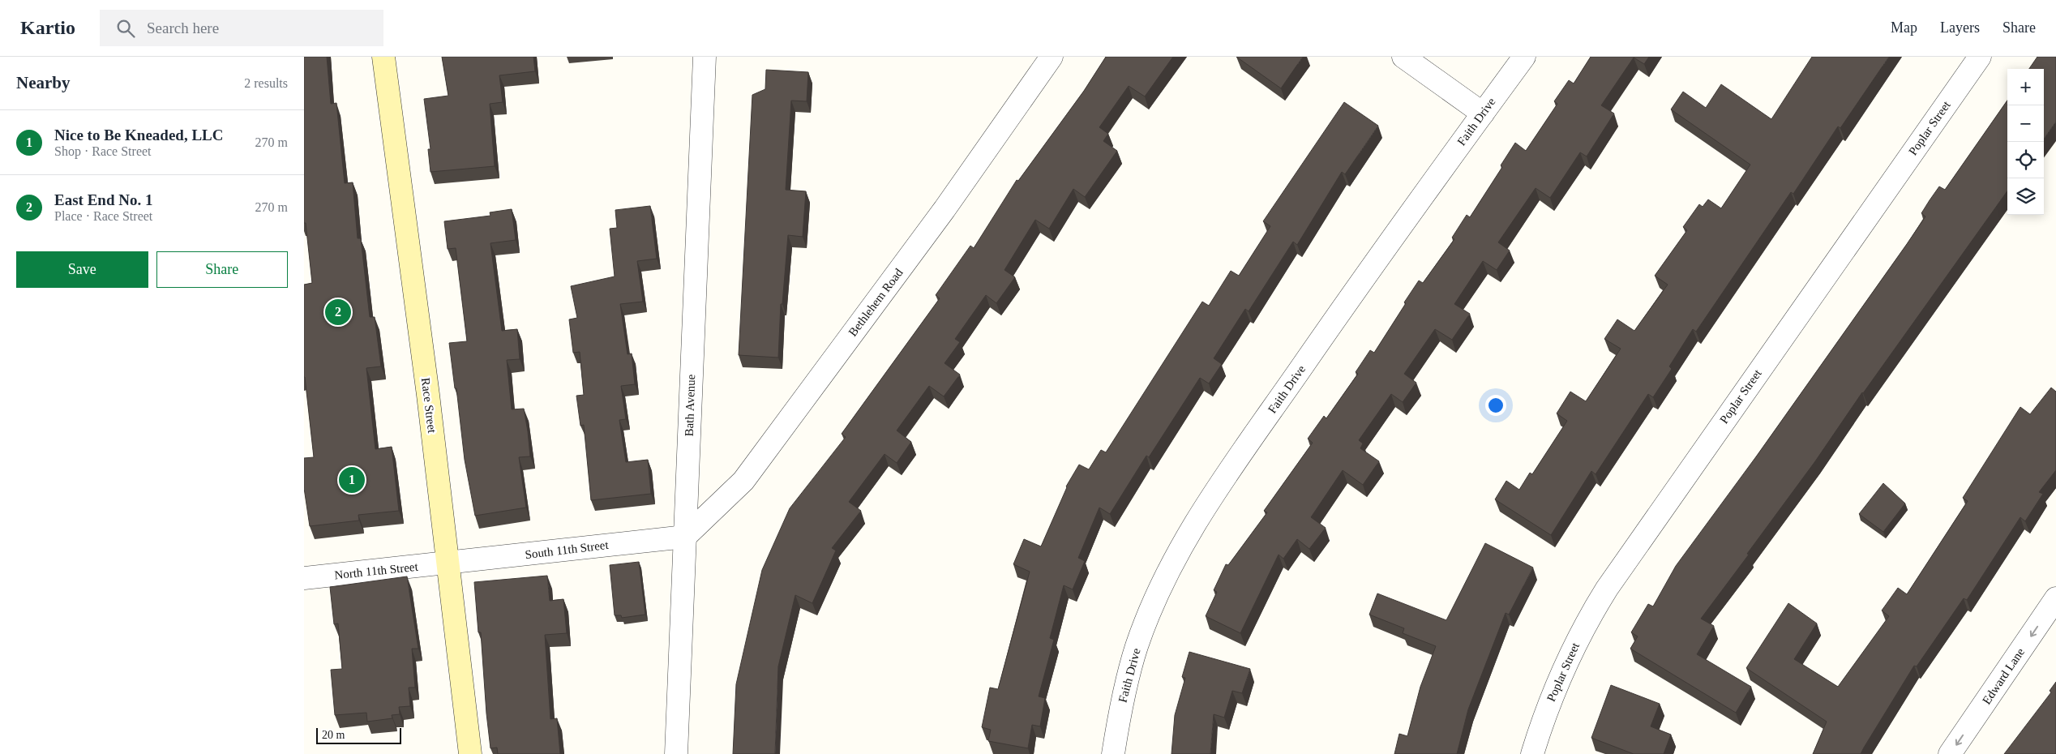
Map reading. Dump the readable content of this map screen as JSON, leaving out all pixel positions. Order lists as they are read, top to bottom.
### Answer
{
  "streets": {
    "main road": ["Race Street"],
    "street": [
      "Faith Drive",
      "Poplar Street",
      "Bethlehem Road",
      "Bath Avenue",
      "South 11th Street",
      "North 11th Street",
      "Edward Lane"
    ]
  },
  "crossings": [
    ["Bethlehem Road", "Bath Avenue"],
    ["Bethlehem Road", "South 11th Street"],
    ["Race Street", "South 11th Street"],
    ["Race Street", "North 11th Street"],
    ["Bath Avenue", "South 11th Street"],
    ["South 11th Street", "North 11th Street"]
  ],
  "one_way": ["Edward Lane"],
  "scale_bar": "20 m",
  "page": {
    "header": "Kartio",
    "search": "Search here",
    "nav": ["Map", "Layers", "Share"],
    "heading": ["Nearby", "2 results"],
    "map_buttons": ["+", "−"],
    "list": [
      {
        "mark": "1",
        "name": "Nice to Be Kneaded, LLC",
        "note": "Shop · Race Street",
        "value": "270 m"
      },
      {
        "mark": "2",
        "name": "East End No. 1",
        "note": "Place · Race Street",
        "value": "270 m"
      }
    ],
    "buttons": ["Save", "Share"],
    "pins": ["2", "1"],
    "scale": "20 m"
  }
}
